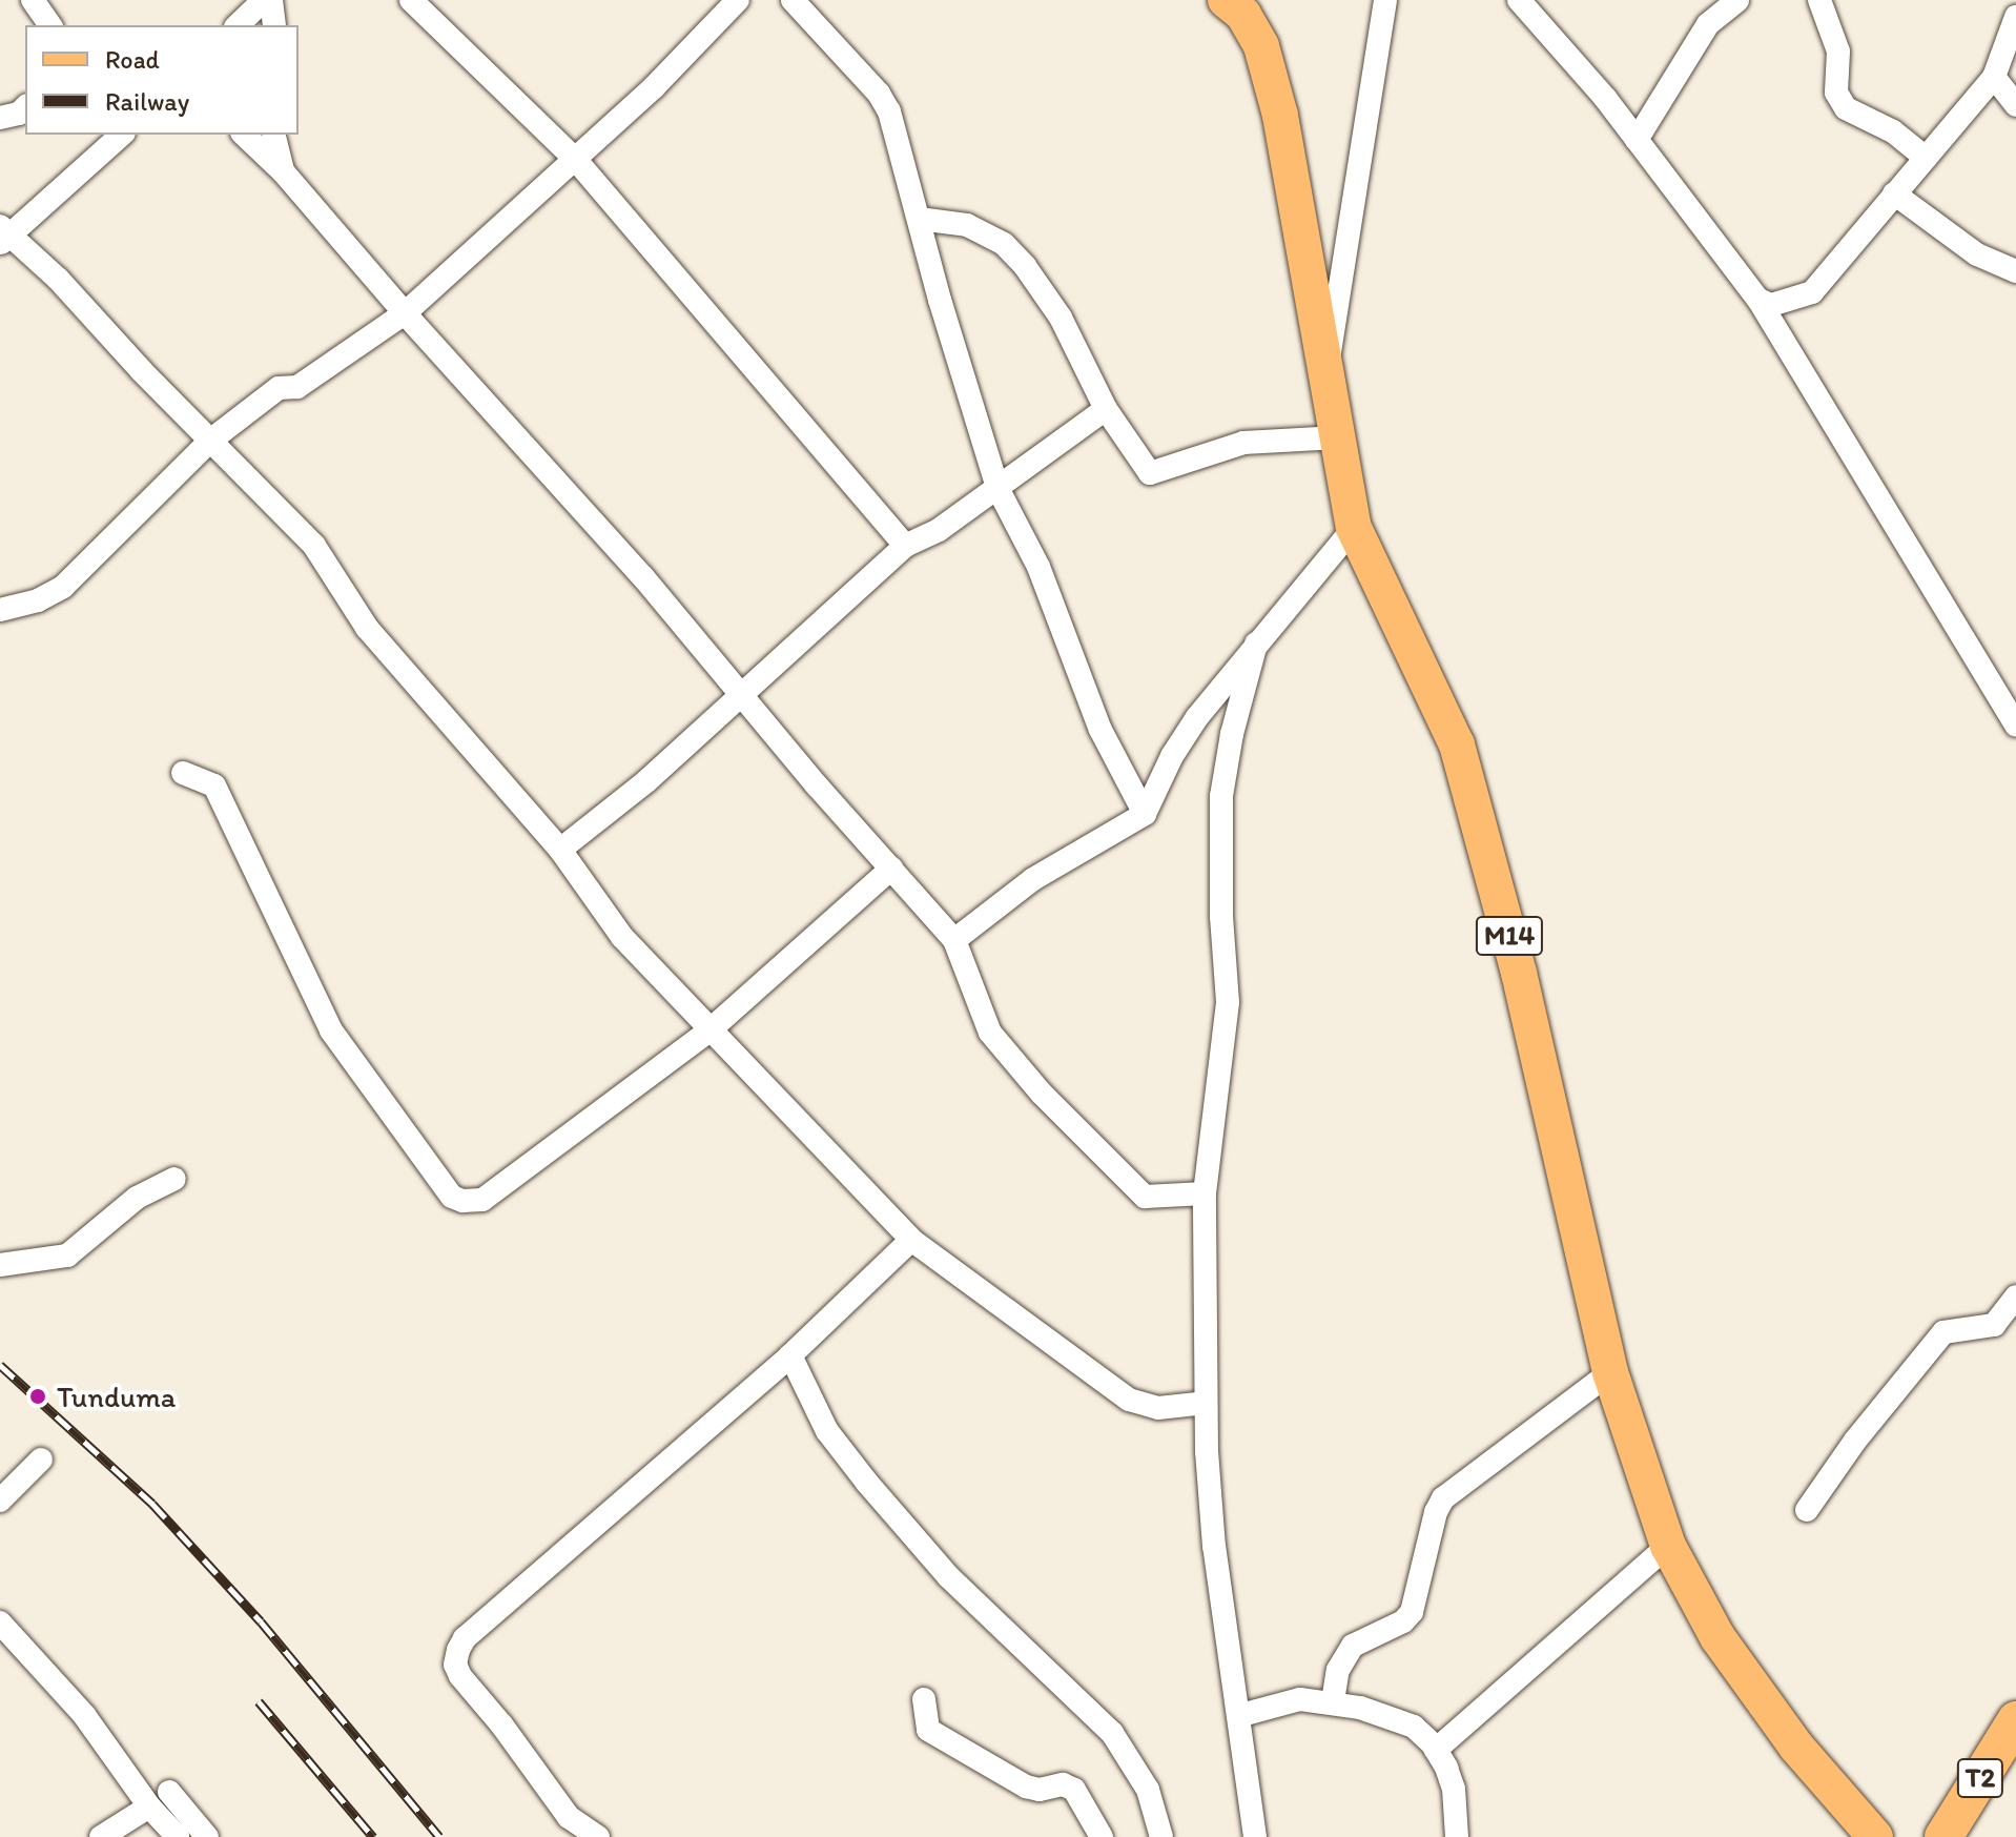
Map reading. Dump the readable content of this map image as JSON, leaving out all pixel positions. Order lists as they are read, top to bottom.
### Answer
{
  "streets": {
    "highway": ["T2"],
    "main road": ["M14"]
  },
  "places": ["Tunduma"],
  "legend": ["Road", "Railway"]
}
